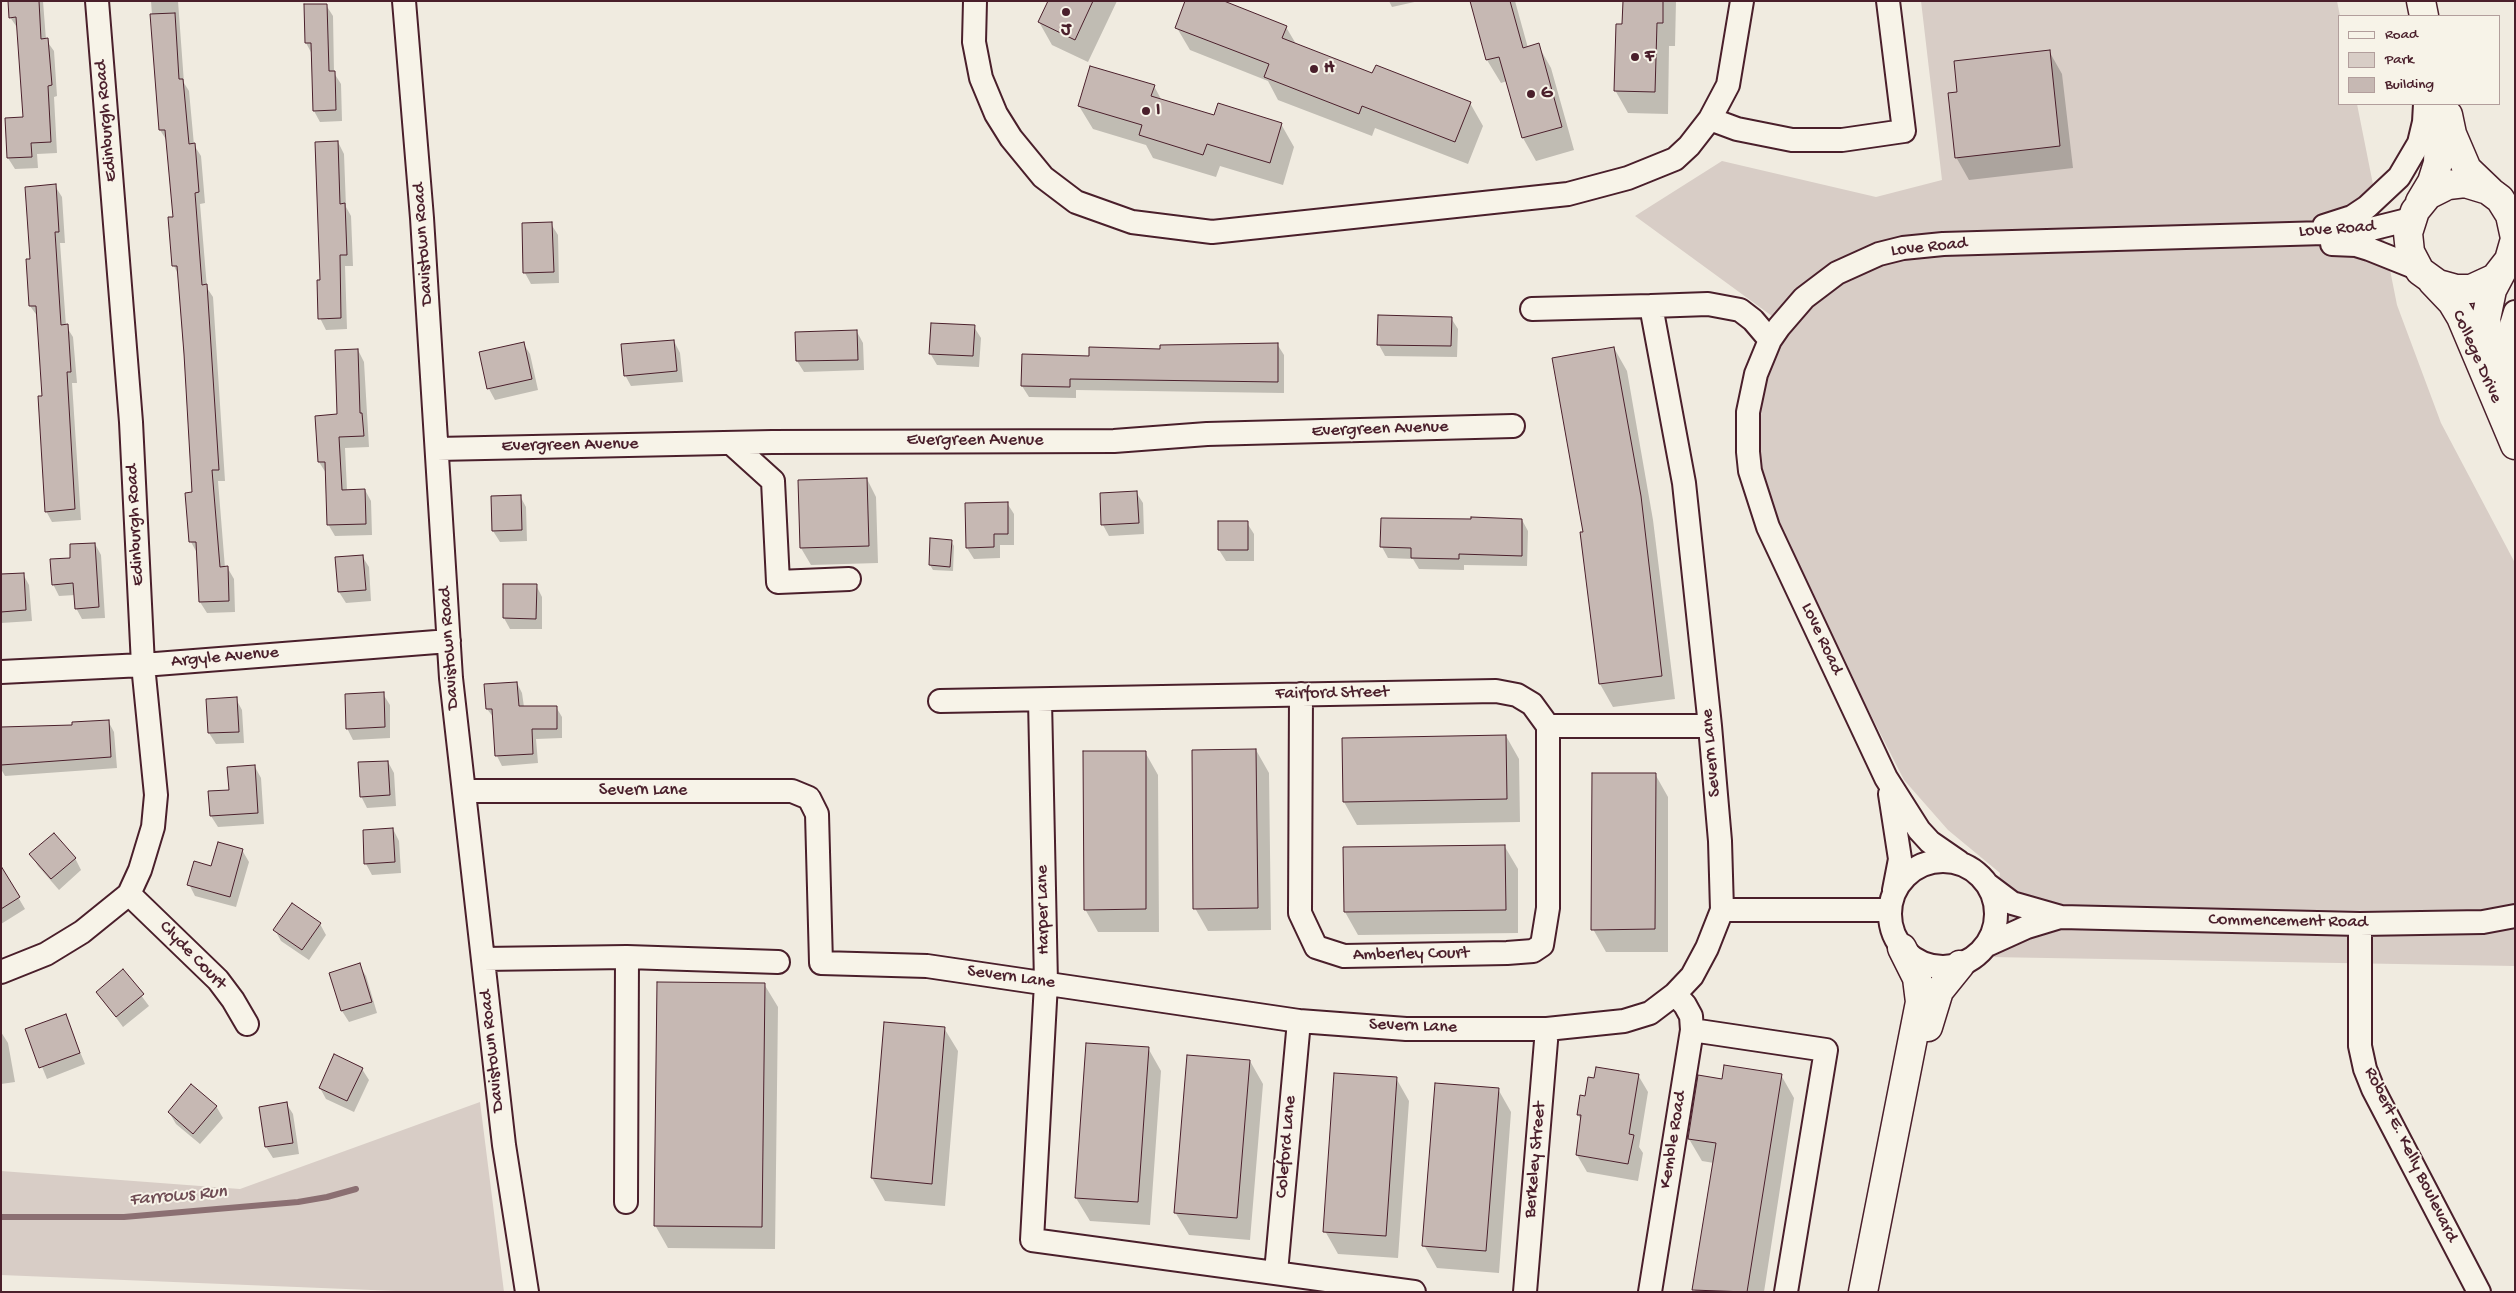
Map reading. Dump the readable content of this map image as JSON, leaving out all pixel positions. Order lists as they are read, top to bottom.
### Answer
{
  "streets": {
    "main road": ["College Drive"],
    "street": [
      "Edinburgh Road",
      "Love Road",
      "Davistown Road",
      "Evergreen Avenue",
      "Argyle Avenue",
      "Fairford Street",
      "Severn Lane",
      "Harper Lane",
      "Commencement Road",
      "Amberley Court",
      "Clyde Court",
      "Kemble Road",
      "Coleford Lane",
      "Robert E. Kelly Boulevard",
      "Berkeley Street"
    ]
  },
  "crossings": [
    ["Edinburgh Road", "Argyle Avenue"],
    ["Edinburgh Road", "Clyde Court"],
    ["Love Road", "College Drive"],
    ["Love Road", "Commencement Road"],
    ["Davistown Road", "Evergreen Avenue"],
    ["Davistown Road", "Argyle Avenue"],
    ["Davistown Road", "Severn Lane"],
    ["Fairford Street", "Harper Lane"],
    ["Fairford Street", "Amberley Court"],
    ["Severn Lane", "Harper Lane"],
    ["Severn Lane", "Kemble Road"],
    ["Severn Lane", "Coleford Lane"],
    ["Severn Lane", "Berkeley Street"],
    ["Harper Lane", "Coleford Lane"],
    ["Commencement Road", "Robert E. Kelly Boulevard"]
  ],
  "water": ["Farrows Run"],
  "places": [
    "J",
    "F",
    "H",
    "G",
    "I"
  ],
  "legend": ["Road", "Park", "Building"]
}
